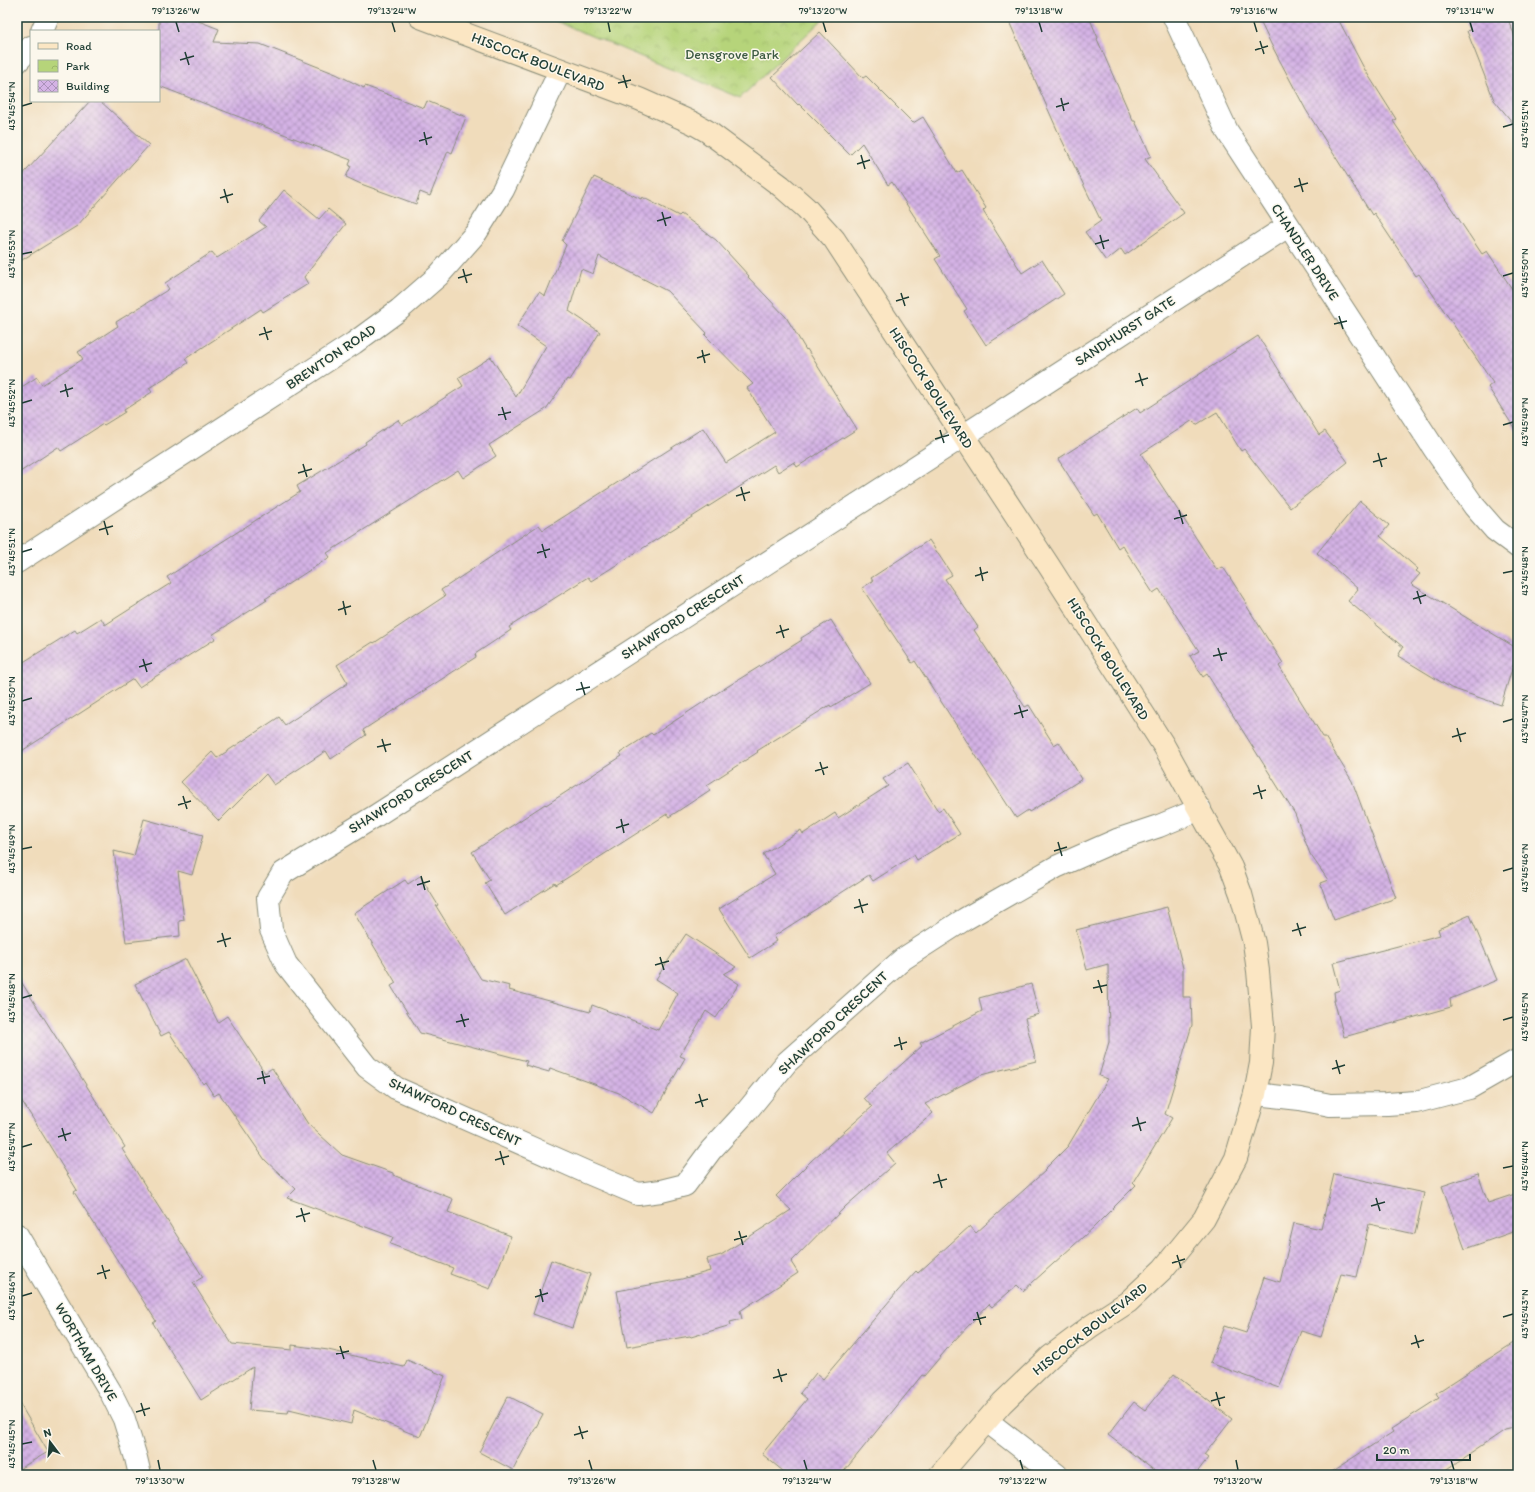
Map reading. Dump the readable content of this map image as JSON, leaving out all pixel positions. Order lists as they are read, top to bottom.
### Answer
{
  "streets": {
    "street": [
      "HISCOCK BOULEVARD",
      "CHANDLER DRIVE",
      "SANDHURST GATE",
      "BREWTON ROAD",
      "SHAWFORD CRESCENT",
      "WORTHAM DRIVE"
    ]
  },
  "crossings": [
    ["HISCOCK BOULEVARD", "SANDHURST GATE"],
    ["HISCOCK BOULEVARD", "BREWTON ROAD"],
    ["HISCOCK BOULEVARD", "SHAWFORD CRESCENT"],
    ["CHANDLER DRIVE", "SANDHURST GATE"],
    ["SANDHURST GATE", "SHAWFORD CRESCENT"]
  ],
  "parks": ["Densgrove Park"],
  "legend": ["Road", "Park", "Building"],
  "scale_bar": "20 m",
  "north": "top",
  "coordinates": [
    "79°13'26\"W",
    "79°13'24\"W",
    "79°13'22\"W",
    "79°13'20\"W",
    "79°13'18\"W",
    "79°13'16\"W",
    "79°13'14\"W",
    "43°45'54\"N",
    "43°45'51\"N",
    "43°45'53\"N",
    "43°45'50\"N",
    "43°45'52\"N",
    "43°45'49\"N",
    "43°45'48\"N",
    "43°45'47\"N",
    "43°45'46\"N",
    "43°45'45\"N",
    "43°45'44\"N",
    "43°45'43\"N",
    "79°13'30\"W",
    "79°13'28\"W"
  ]
}
